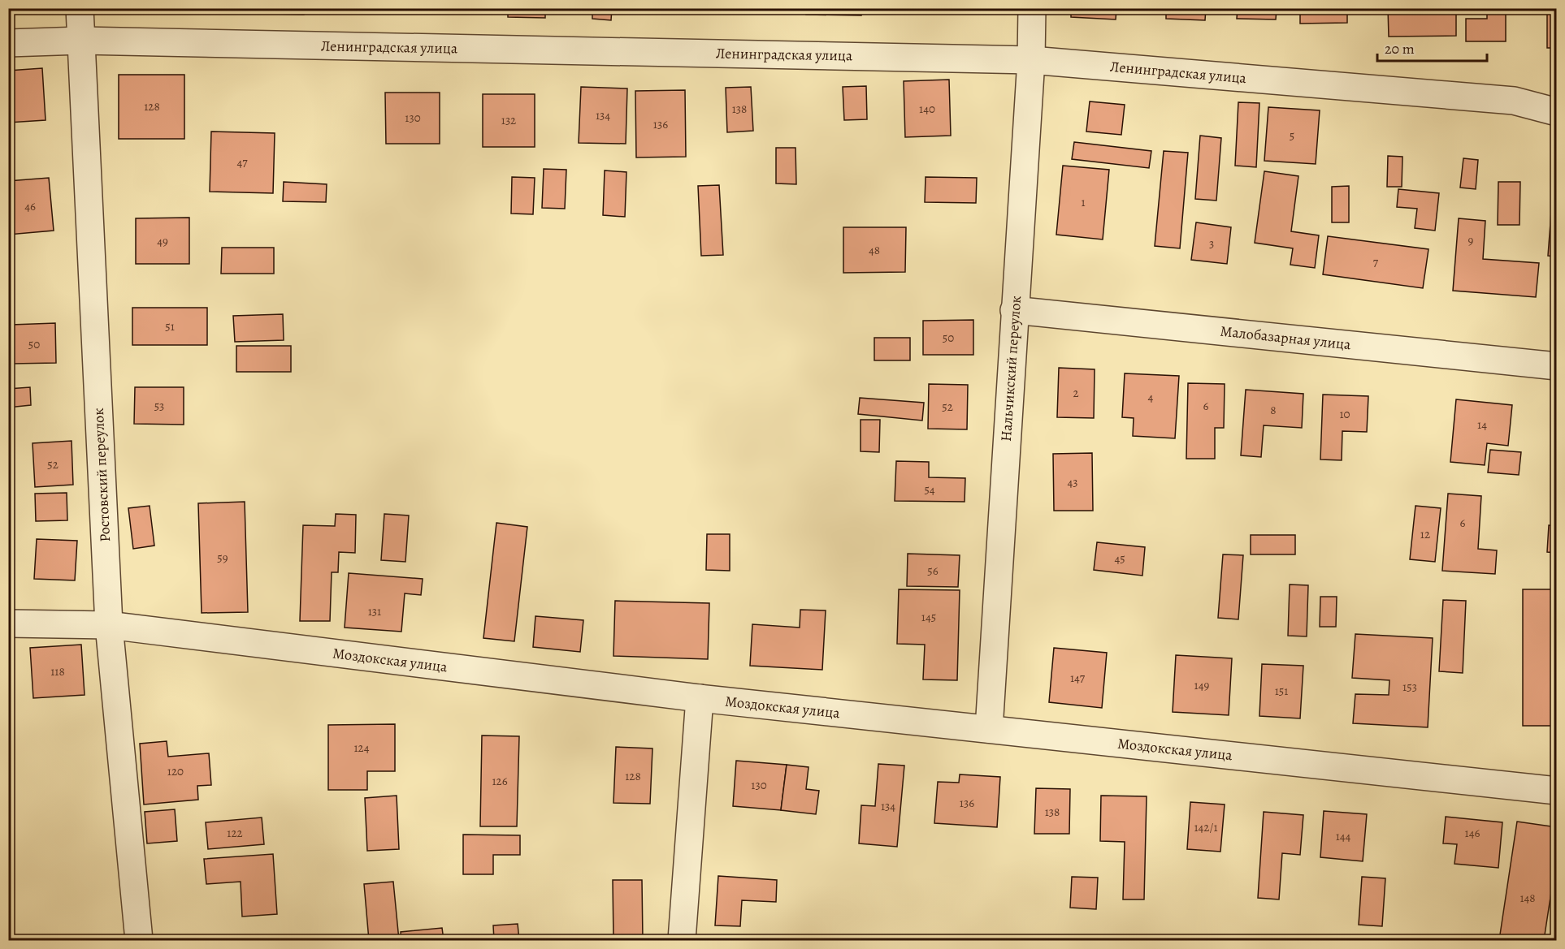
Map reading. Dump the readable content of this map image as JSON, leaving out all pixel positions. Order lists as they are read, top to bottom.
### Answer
{
  "streets": {
    "street": [
      "Ленинградская улица",
      "Малобазарная улица",
      "Нальчикский переулок",
      "Ростовский переулок",
      "Моздокская улица"
    ]
  },
  "crossings": [
    ["Ленинградская улица", "Нальчикский переулок"],
    ["Ленинградская улица", "Ростовский переулок"],
    ["Малобазарная улица", "Нальчикский переулок"],
    ["Нальчикский переулок", "Моздокская улица"],
    ["Ростовский переулок", "Моздокская улица"]
  ],
  "house_numbers": [
    "128",
    "138",
    "140",
    "134",
    "130",
    "132",
    "136",
    "5",
    "47",
    "1",
    "46",
    "9",
    "49",
    "3",
    "48",
    "7",
    "51",
    "50",
    "50",
    "2",
    "4",
    "53",
    "6",
    "52",
    "8",
    "10",
    "14",
    "52",
    "43",
    "54",
    "6",
    "12",
    "59",
    "45",
    "56",
    "131",
    "145",
    "118",
    "147",
    "149",
    "153",
    "151",
    "124",
    "120",
    "128",
    "126",
    "130",
    "136",
    "134",
    "138",
    "142/1",
    "122",
    "146",
    "144",
    "148"
  ],
  "scale_bar": "20 m"
}
